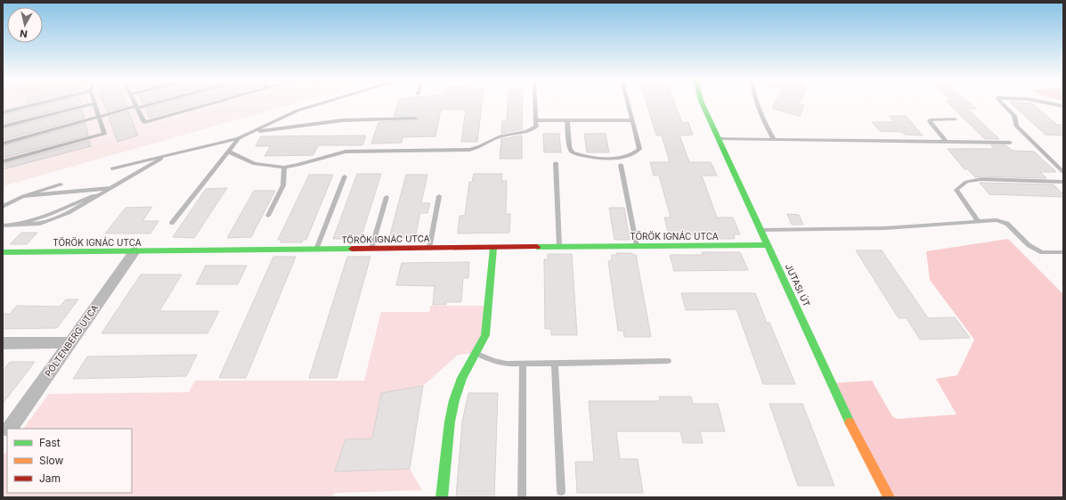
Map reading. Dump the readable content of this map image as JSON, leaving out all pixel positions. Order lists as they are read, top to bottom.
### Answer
{
  "streets": {
    "street": ["TÖRÖK IGNÁC UTCA", "JUTASI ÚT", "PÖLTENBERG UTCA"]
  },
  "crossings": [
    ["TÖRÖK IGNÁC UTCA", "JUTASI ÚT"],
    ["TÖRÖK IGNÁC UTCA", "PÖLTENBERG UTCA"]
  ],
  "legend": ["Fast", "Slow", "Jam"],
  "north": "bottom"
}
